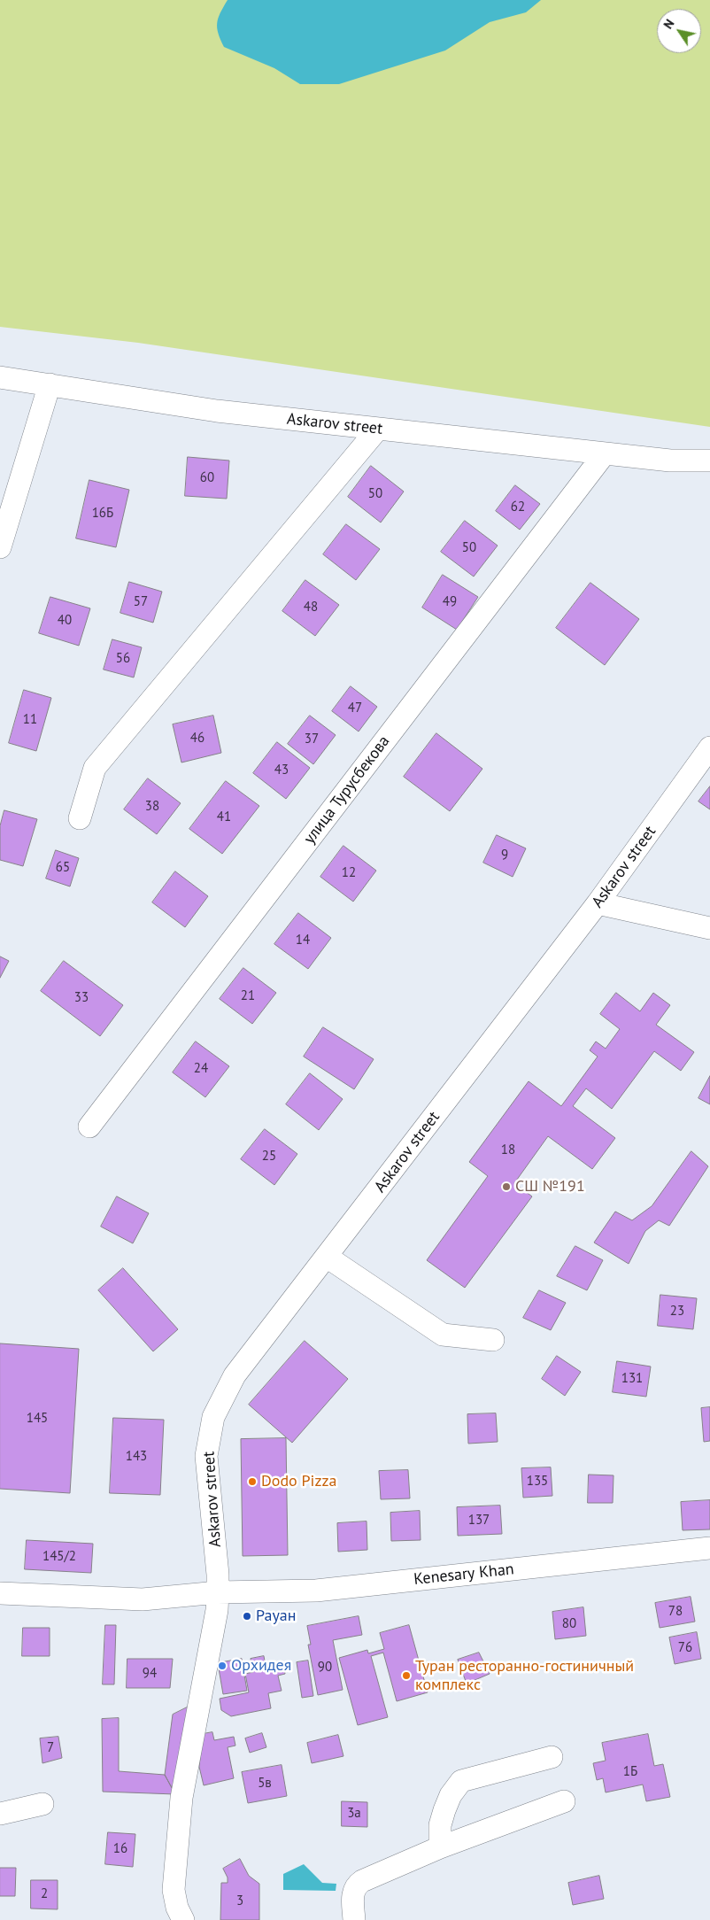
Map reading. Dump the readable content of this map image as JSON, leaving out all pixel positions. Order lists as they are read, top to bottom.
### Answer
{
  "streets": {
    "street": ["Askarov street", "улица Турусбекова", "Kenesary Khan"]
  },
  "crossings": [
    ["Askarov street", "улица Турусбекова"],
    ["Askarov street", "Kenesary Khan"]
  ],
  "places": [
    "СШ №191",
    "Dodo Pizza",
    "Рауан",
    "Орхидея",
    "Туран ресторанно-гостиничный комплекс"
  ],
  "house_numbers": [
    "60",
    "50",
    "62",
    "16Б",
    "50",
    "57",
    "49",
    "48",
    "40",
    "56",
    "47",
    "11",
    "46",
    "37",
    "43",
    "38",
    "41",
    "9",
    "65",
    "12",
    "14",
    "21",
    "33",
    "24",
    "18",
    "25",
    "23",
    "131",
    "145",
    "143",
    "135",
    "137",
    "145/2",
    "78",
    "80",
    "76",
    "90",
    "94",
    "7",
    "1Б",
    "5в",
    "3а",
    "16",
    "2",
    "3"
  ],
  "north": "top left"
}
